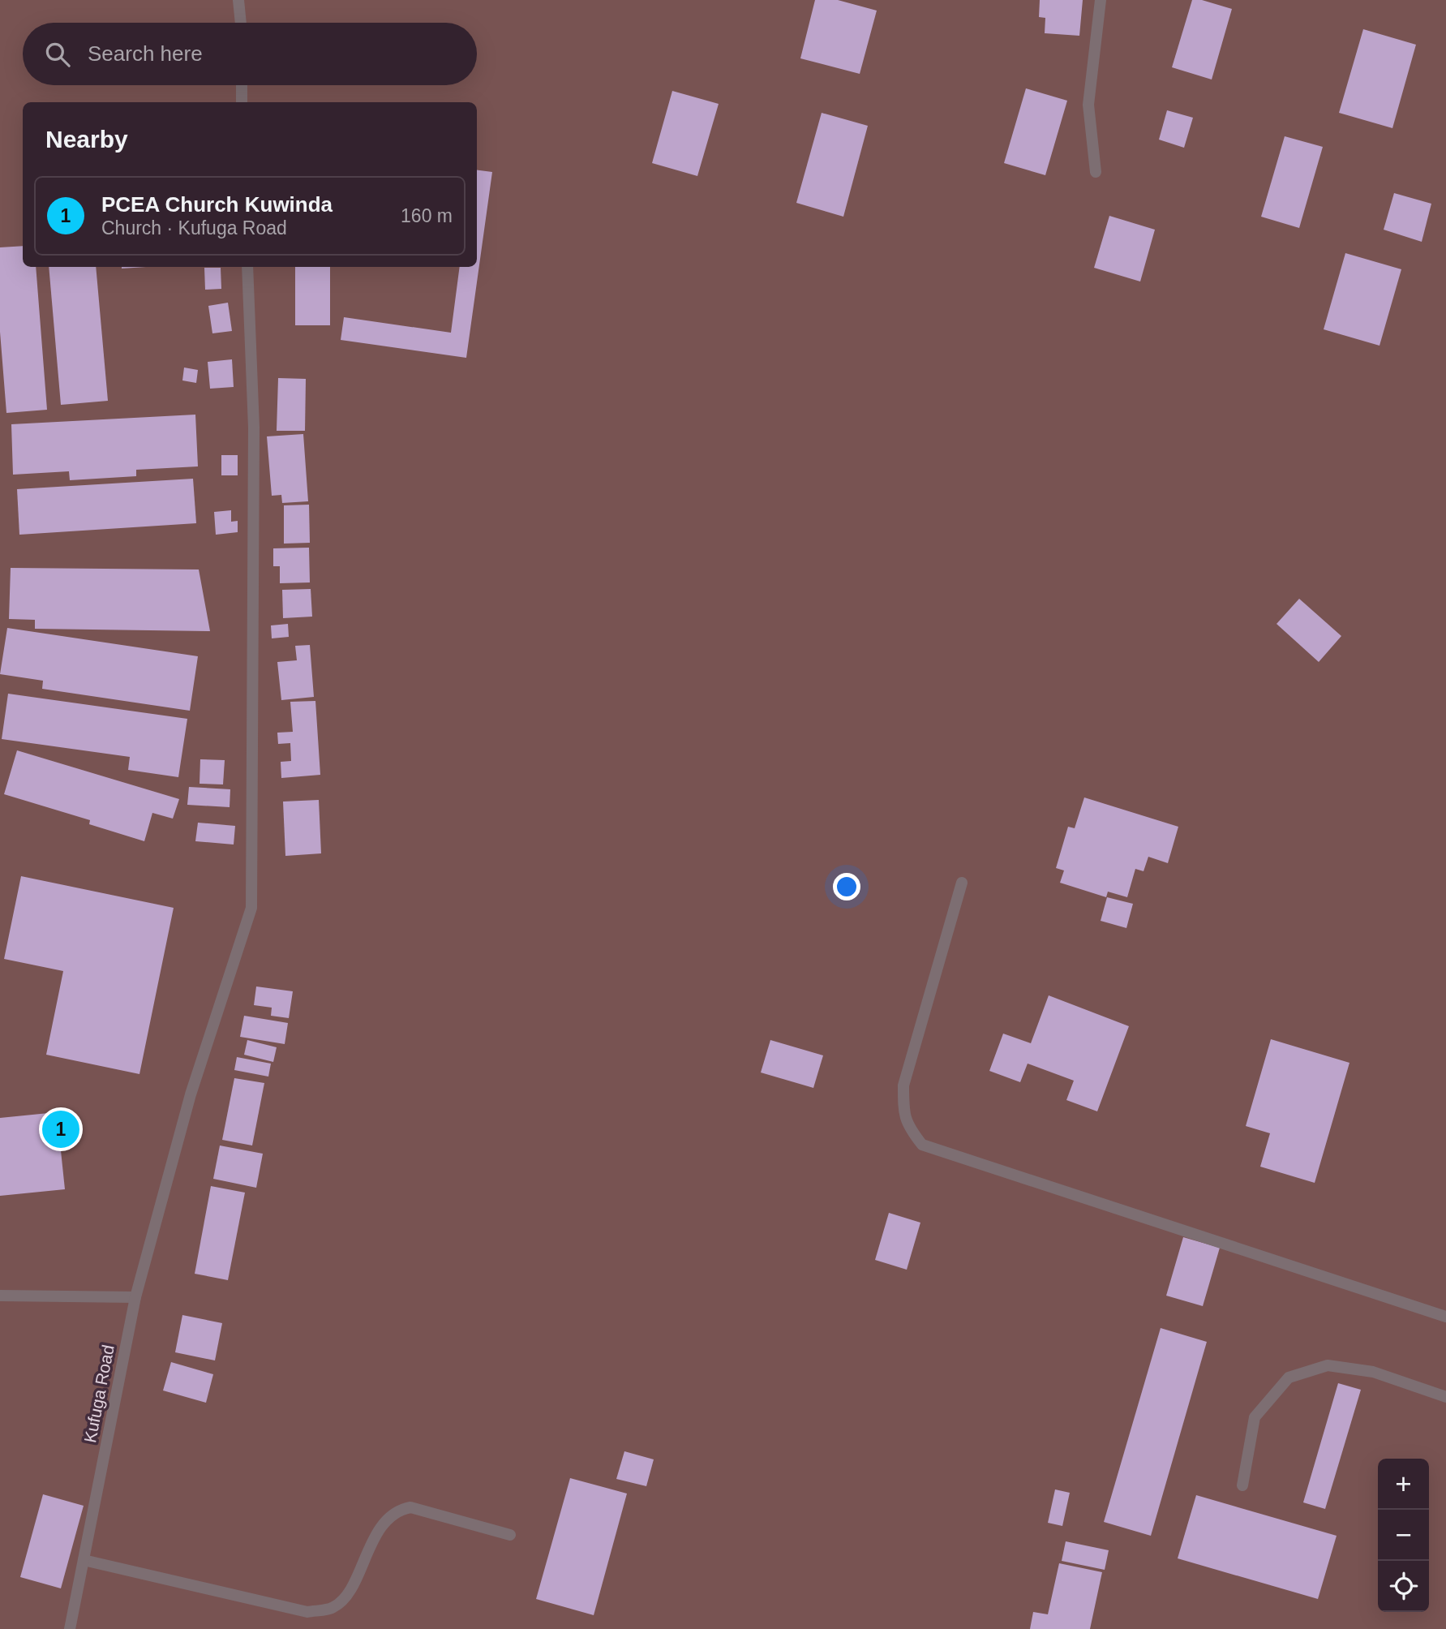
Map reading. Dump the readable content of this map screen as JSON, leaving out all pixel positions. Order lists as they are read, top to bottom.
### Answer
{
  "streets": {
    "street": ["Kufuga Road"]
  },
  "page": {
    "search": "Search here",
    "heading": "Nearby",
    "list": [
      {
        "mark": "1",
        "name": "PCEA Church Kuwinda",
        "note": "Church · Kufuga Road",
        "value": "160 m"
      }
    ],
    "pins": "1",
    "map_buttons": ["+", "−"]
  }
}
